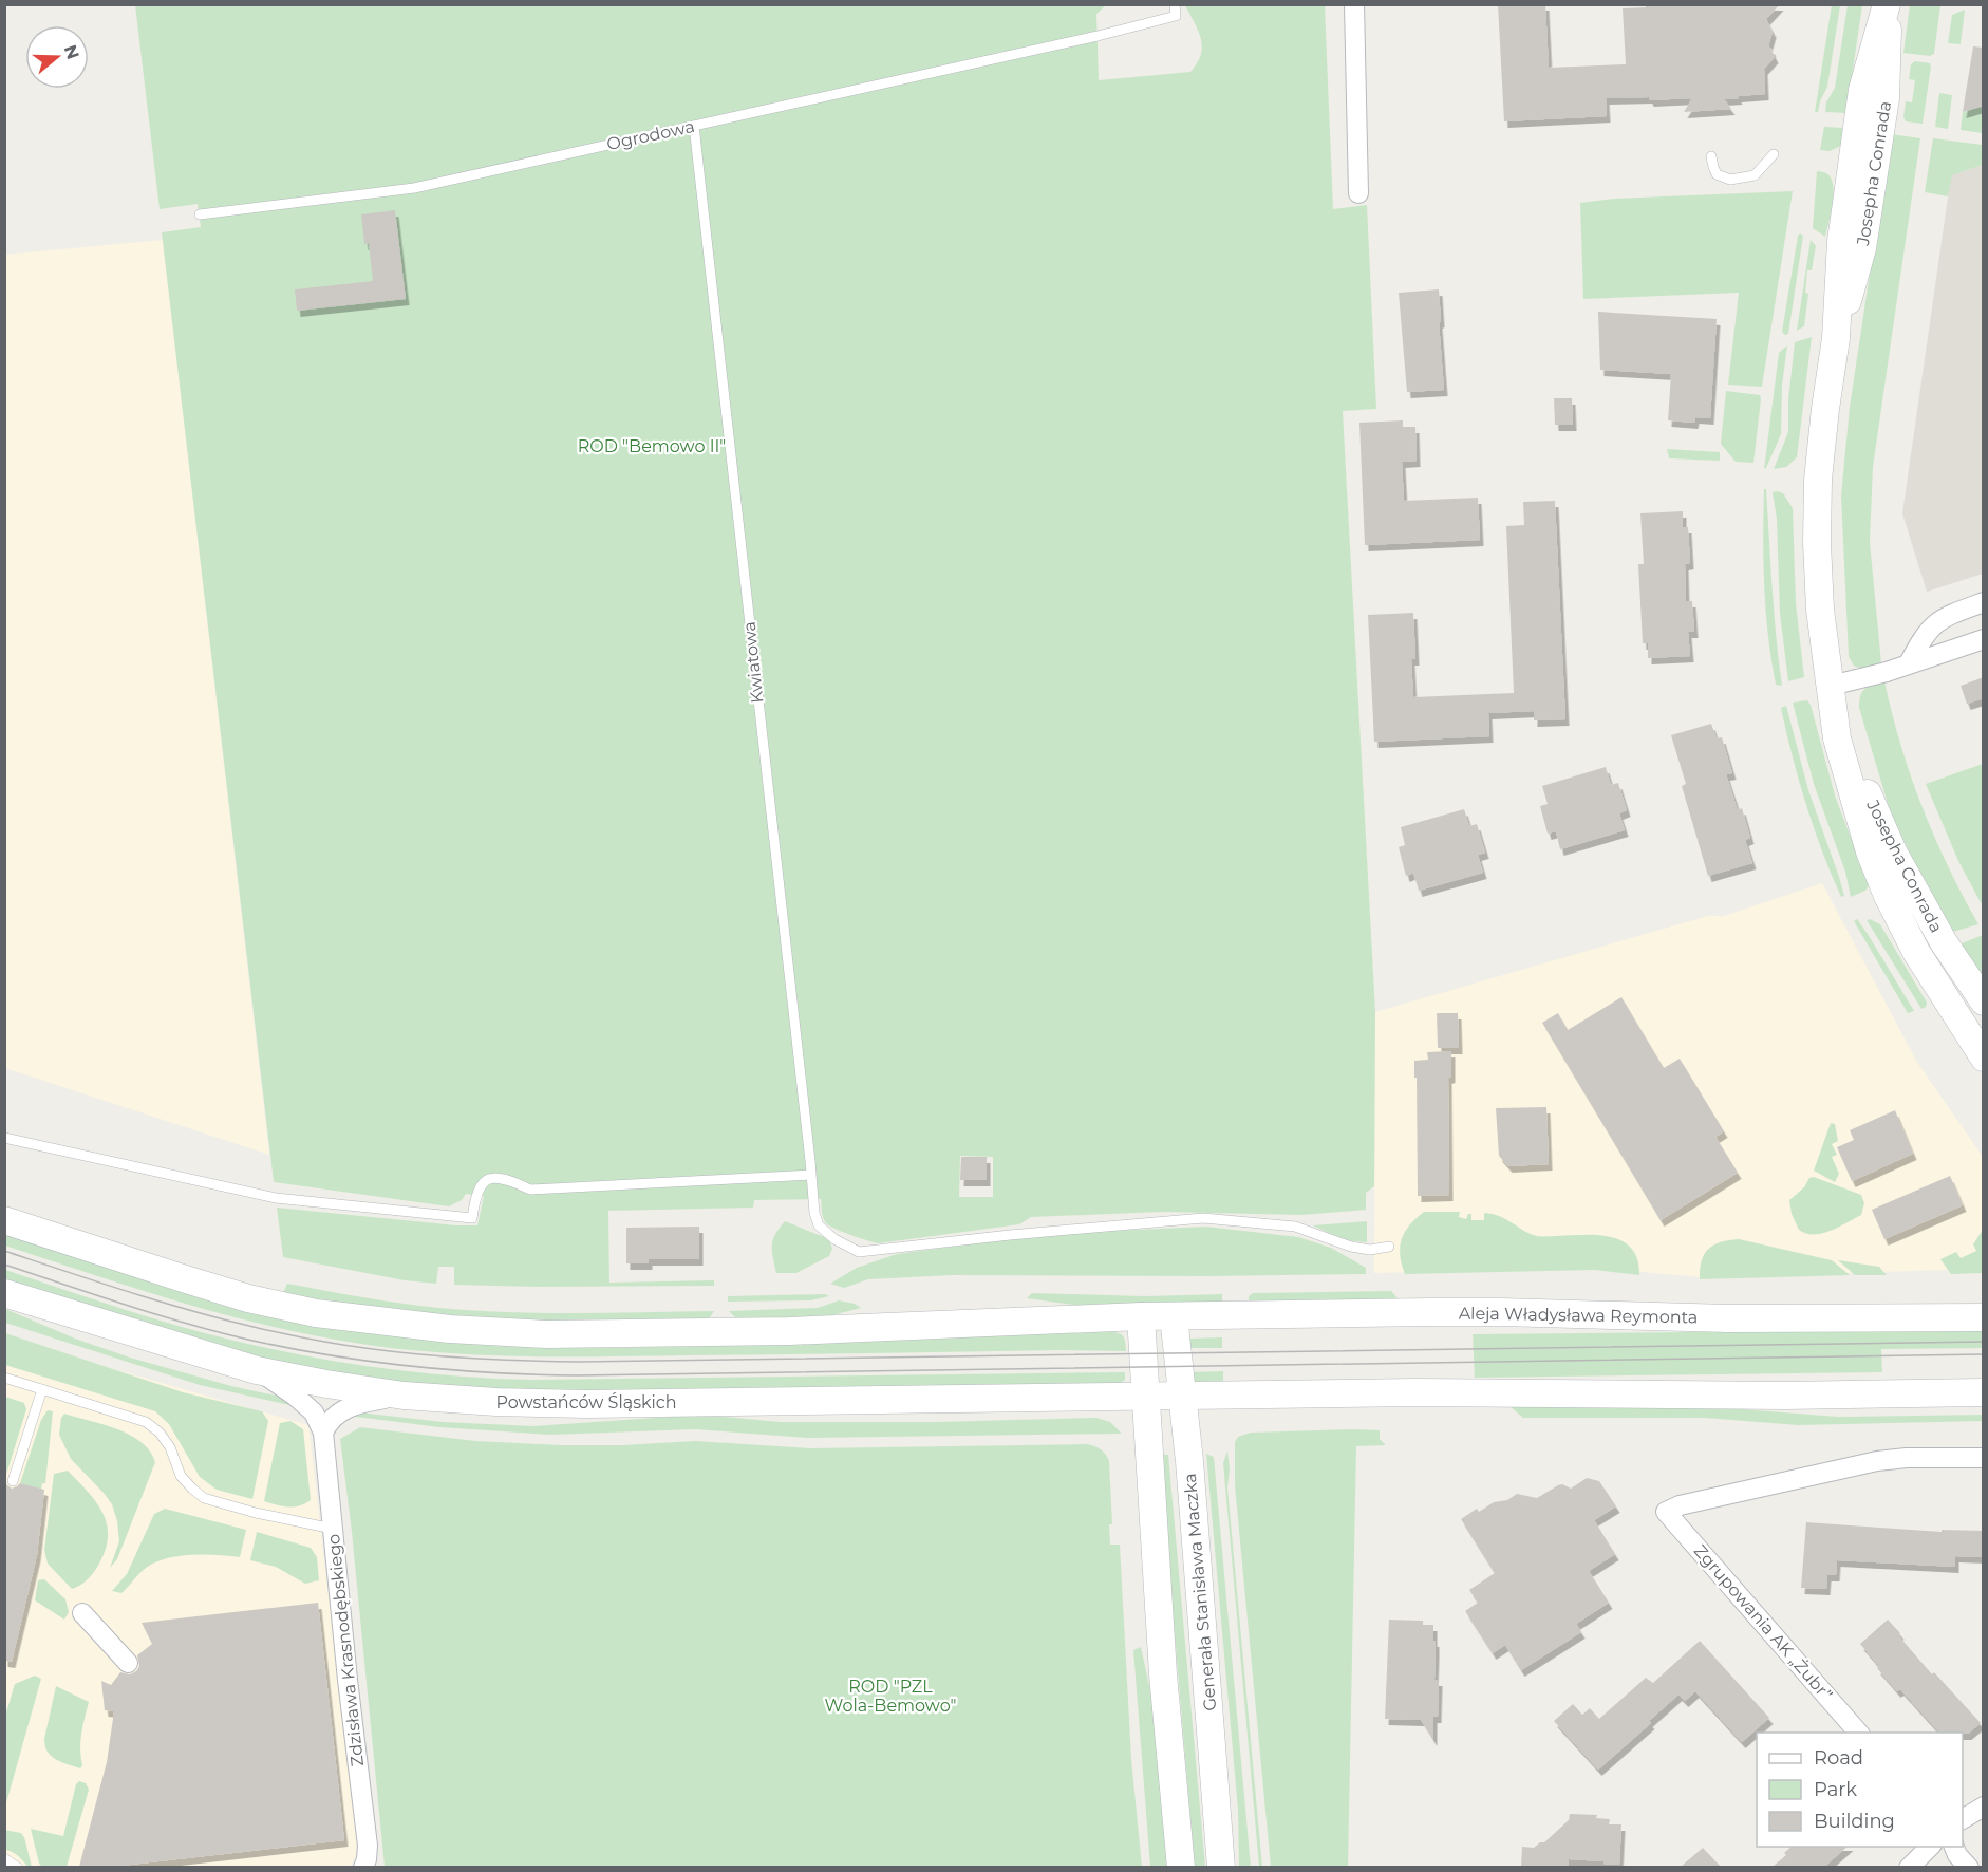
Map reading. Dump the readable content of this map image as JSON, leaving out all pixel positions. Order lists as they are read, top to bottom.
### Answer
{
  "streets": {
    "main road": [
      "Josepha Conrada",
      "Aleja Władysława Reymonta",
      "Powstańców Śląskich",
      "Generała Stanisława Maczka"
    ],
    "street": ["Zgrupowania AK „Żubr”", "Zdzisława Krasnodębskiego"],
    "lane": ["Ogrodowa", "Kwiatowa"]
  },
  "crossings": [
    ["Ogrodowa", "Kwiatowa"],
    ["Aleja Władysława Reymonta", "Generała Stanisława Maczka"],
    ["Powstańców Śląskich", "Generała Stanisława Maczka"],
    ["Powstańców Śląskich", "Zdzisława Krasnodębskiego"]
  ],
  "parks": ["ROD \"Bemowo II\"", "ROD \"PZL Wola-Bemowo\""],
  "legend": ["Road", "Park", "Building"],
  "north": "right"
}
